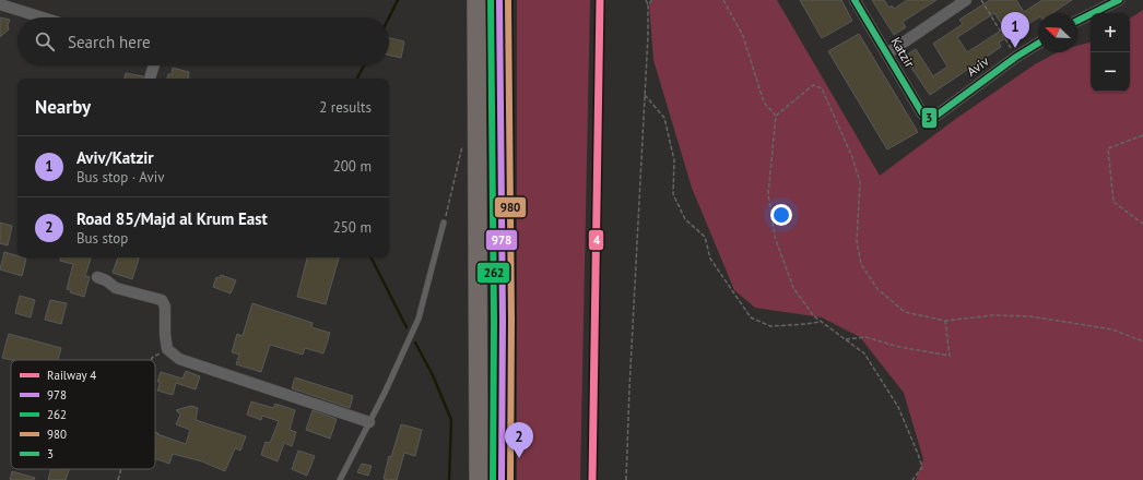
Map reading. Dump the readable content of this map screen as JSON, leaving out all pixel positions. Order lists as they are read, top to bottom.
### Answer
{
  "streets": {
    "street": ["Katzir", "Aviv"]
  },
  "crossings": [
    ["Katzir", "Aviv"]
  ],
  "lines": [
    "rail line 4",
    "transit line 978",
    "transit line 262",
    "transit line 980",
    "transit line 3"
  ],
  "legend": [
    "Railway 4",
    "978",
    "262",
    "980",
    "3"
  ],
  "north": "top left",
  "page": {
    "pins": ["1", "2"],
    "map_buttons": ["+", "−"],
    "search": "Search here",
    "heading": ["Nearby", "2 results"],
    "list": [
      {
        "mark": "1",
        "name": "Aviv/Katzir",
        "note": "Bus stop · Aviv",
        "value": "200 m"
      },
      {
        "mark": "2",
        "name": "Road 85/Majd al Krum East",
        "note": "Bus stop",
        "value": "250 m"
      }
    ]
  }
}
